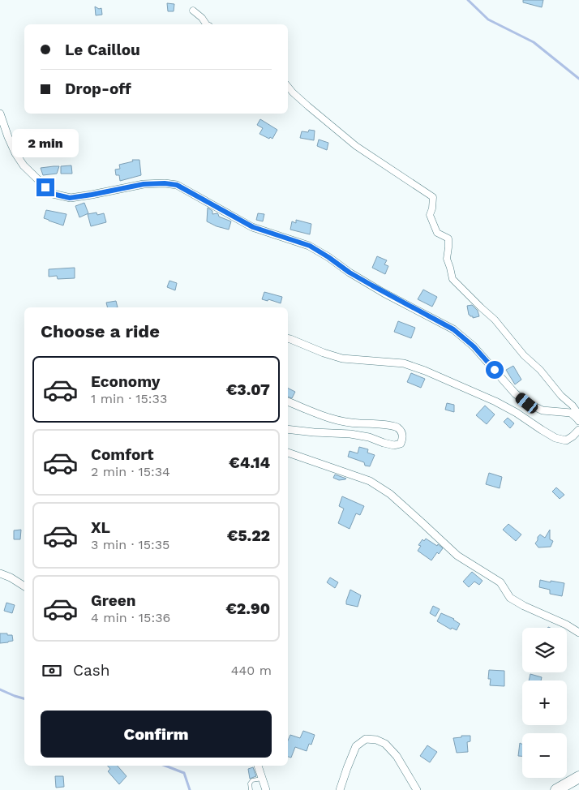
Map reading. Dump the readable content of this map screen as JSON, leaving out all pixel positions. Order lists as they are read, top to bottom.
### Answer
{
  "page": {
    "banner": ["Le Caillou", "Drop-off"],
    "bubble": "2 min",
    "heading": "Choose a ride",
    "list": [
      {
        "name": "Economy",
        "note": "1 min · 15:33",
        "value": "€3.07"
      },
      {
        "name": "Comfort",
        "note": "2 min · 15:34",
        "value": "€4.14"
      },
      {
        "name": "XL",
        "note": "3 min · 15:35",
        "value": "€5.22"
      },
      {
        "name": "Green",
        "note": "4 min · 15:36",
        "value": "€2.90"
      }
    ],
    "map_buttons": ["+", "−"],
    "pay": ["Cash", "440 m"],
    "buttons": "Confirm"
  }
}
